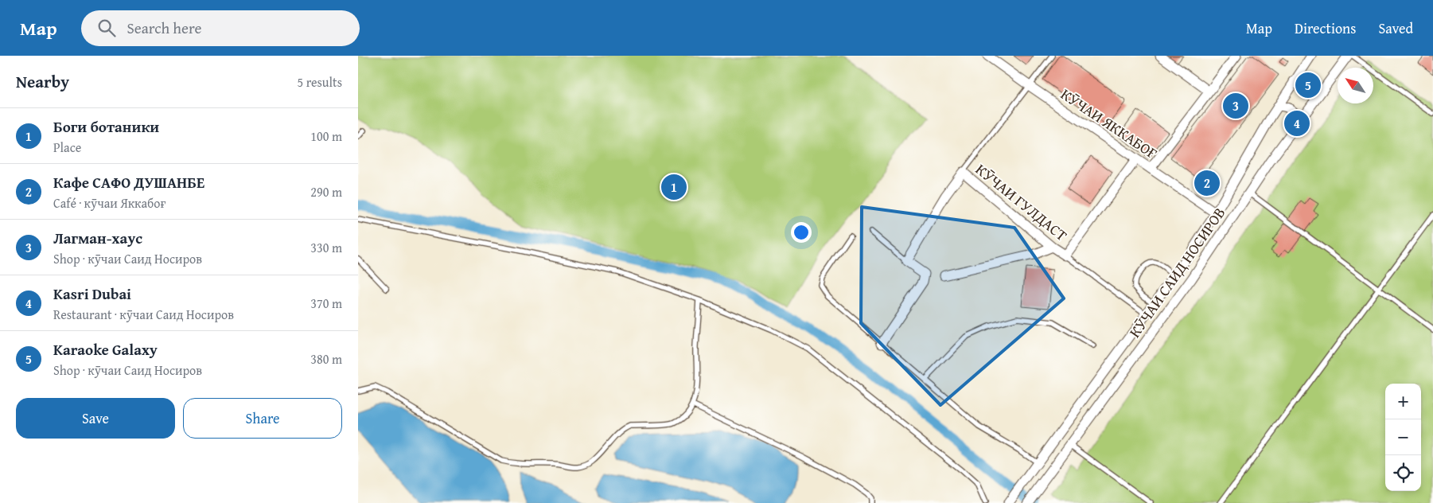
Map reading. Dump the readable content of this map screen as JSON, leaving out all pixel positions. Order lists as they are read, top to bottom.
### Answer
{
  "streets": {
    "street": ["КӮЧАИ ЯККАБОҒ", "КӮЧАИ ГУЛДАСТ", "КӮЧАИ САИД НОСИРОВ"]
  },
  "crossings": [
    ["КӮЧАИ ЯККАБОҒ", "КӮЧАИ ГУЛДАСТ"],
    ["КӮЧАИ ЯККАБОҒ", "КӮЧАИ САИД НОСИРОВ"]
  ],
  "north": "top left",
  "page": {
    "header": "Map",
    "search": "Search here",
    "nav": ["Map", "Directions", "Saved"],
    "heading": ["Nearby", "5 results"],
    "pins": [
      "5",
      "3",
      "4",
      "2",
      "1"
    ],
    "list": [
      {
        "mark": "1",
        "name": "Боги ботаники",
        "note": "Place",
        "value": "100 m"
      },
      {
        "mark": "2",
        "name": "Кафе САФО ДУШАНБЕ",
        "note": "Café · кӯчаи Яккабоғ",
        "value": "290 m"
      },
      {
        "mark": "3",
        "name": "Лагман-хаус",
        "note": "Shop · кӯчаи Саид Носиров",
        "value": "330 m"
      },
      {
        "mark": "4",
        "name": "Kasri Dubai",
        "note": "Restaurant · кӯчаи Саид Носиров",
        "value": "370 m"
      },
      {
        "mark": "5",
        "name": "Karaoke Galaxy",
        "note": "Shop · кӯчаи Саид Носиров",
        "value": "380 m"
      }
    ],
    "map_buttons": ["+", "−"],
    "buttons": ["Save", "Share"]
  }
}
